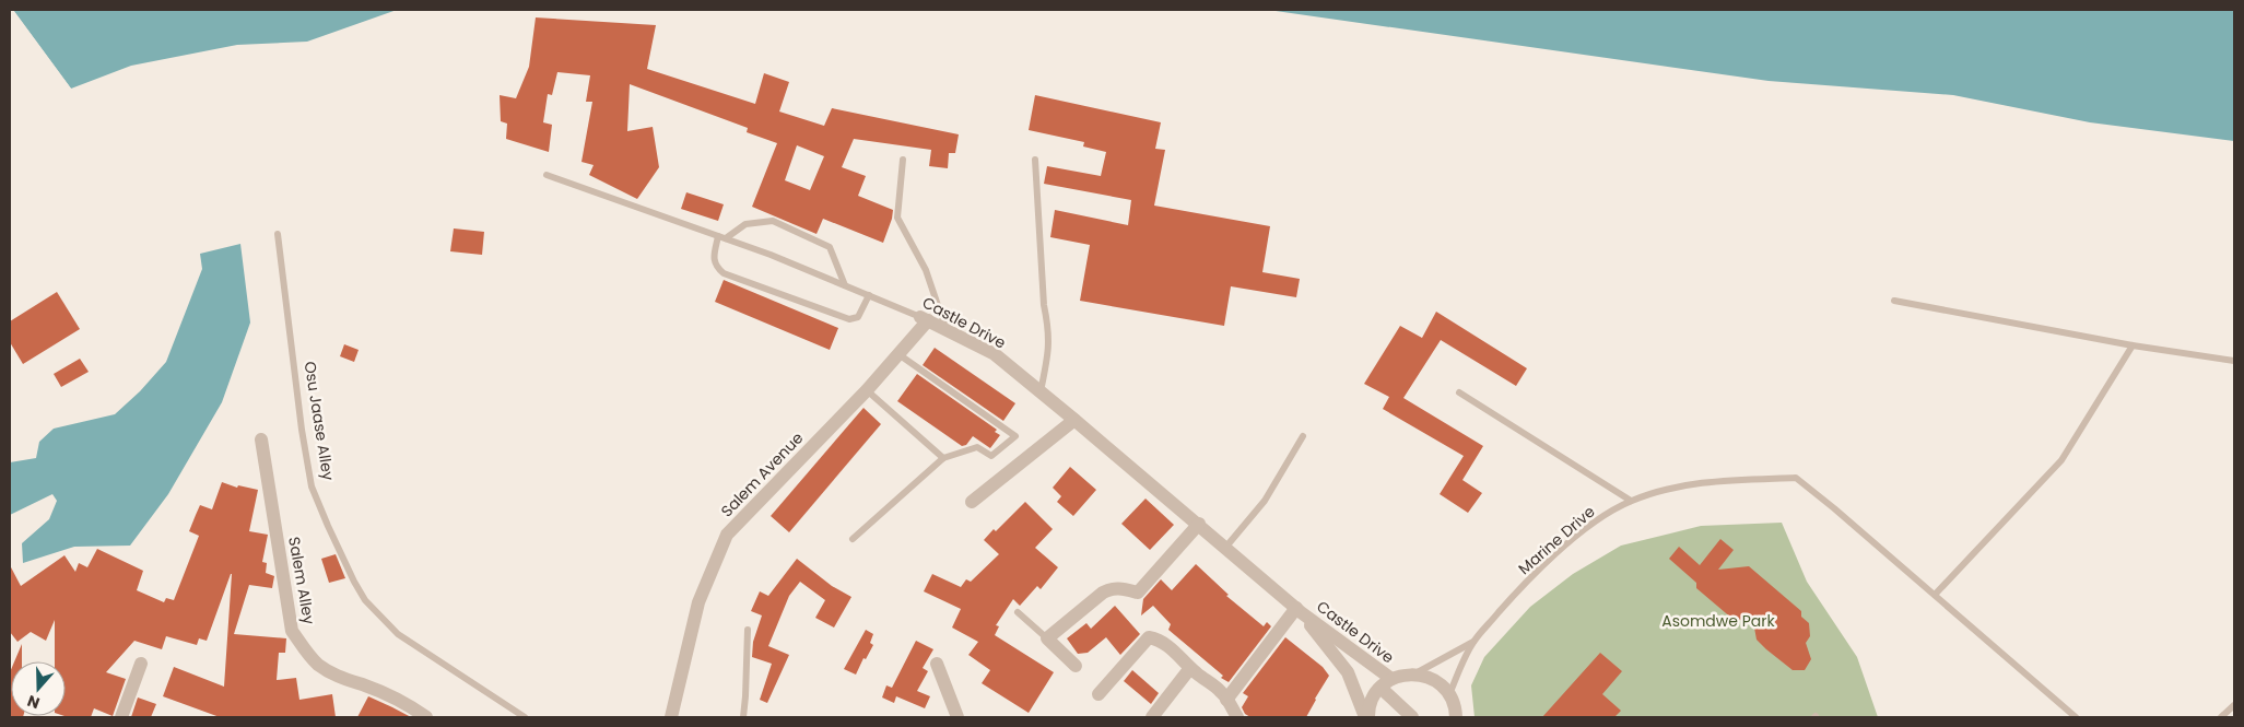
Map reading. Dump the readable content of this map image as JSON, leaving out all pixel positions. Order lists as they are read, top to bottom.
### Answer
{
  "streets": {
    "street": ["Castle Drive", "Salem Avenue", "Salem Alley"],
    "lane": ["Osu Jaase Alley", "Marine Drive"]
  },
  "crossings": [
    ["Castle Drive", "Salem Avenue"]
  ],
  "parks": ["Asomdwe Park"],
  "north": "bottom"
}
